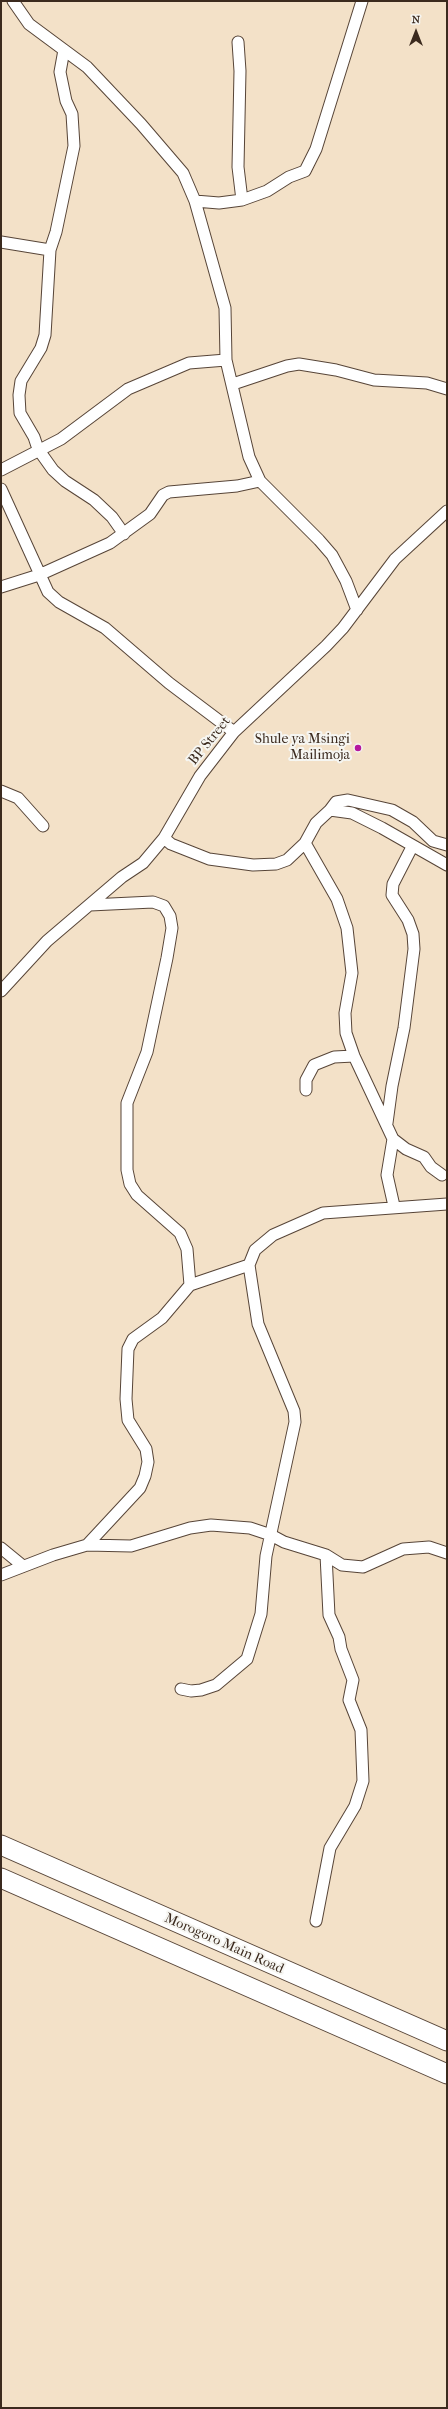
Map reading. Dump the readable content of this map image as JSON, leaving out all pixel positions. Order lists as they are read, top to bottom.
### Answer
{
  "streets": {
    "highway": ["Morogoro Main Road"],
    "street": ["BP Street"]
  },
  "places": ["Shule ya Msingi Mailimoja"],
  "north": "top"
}
